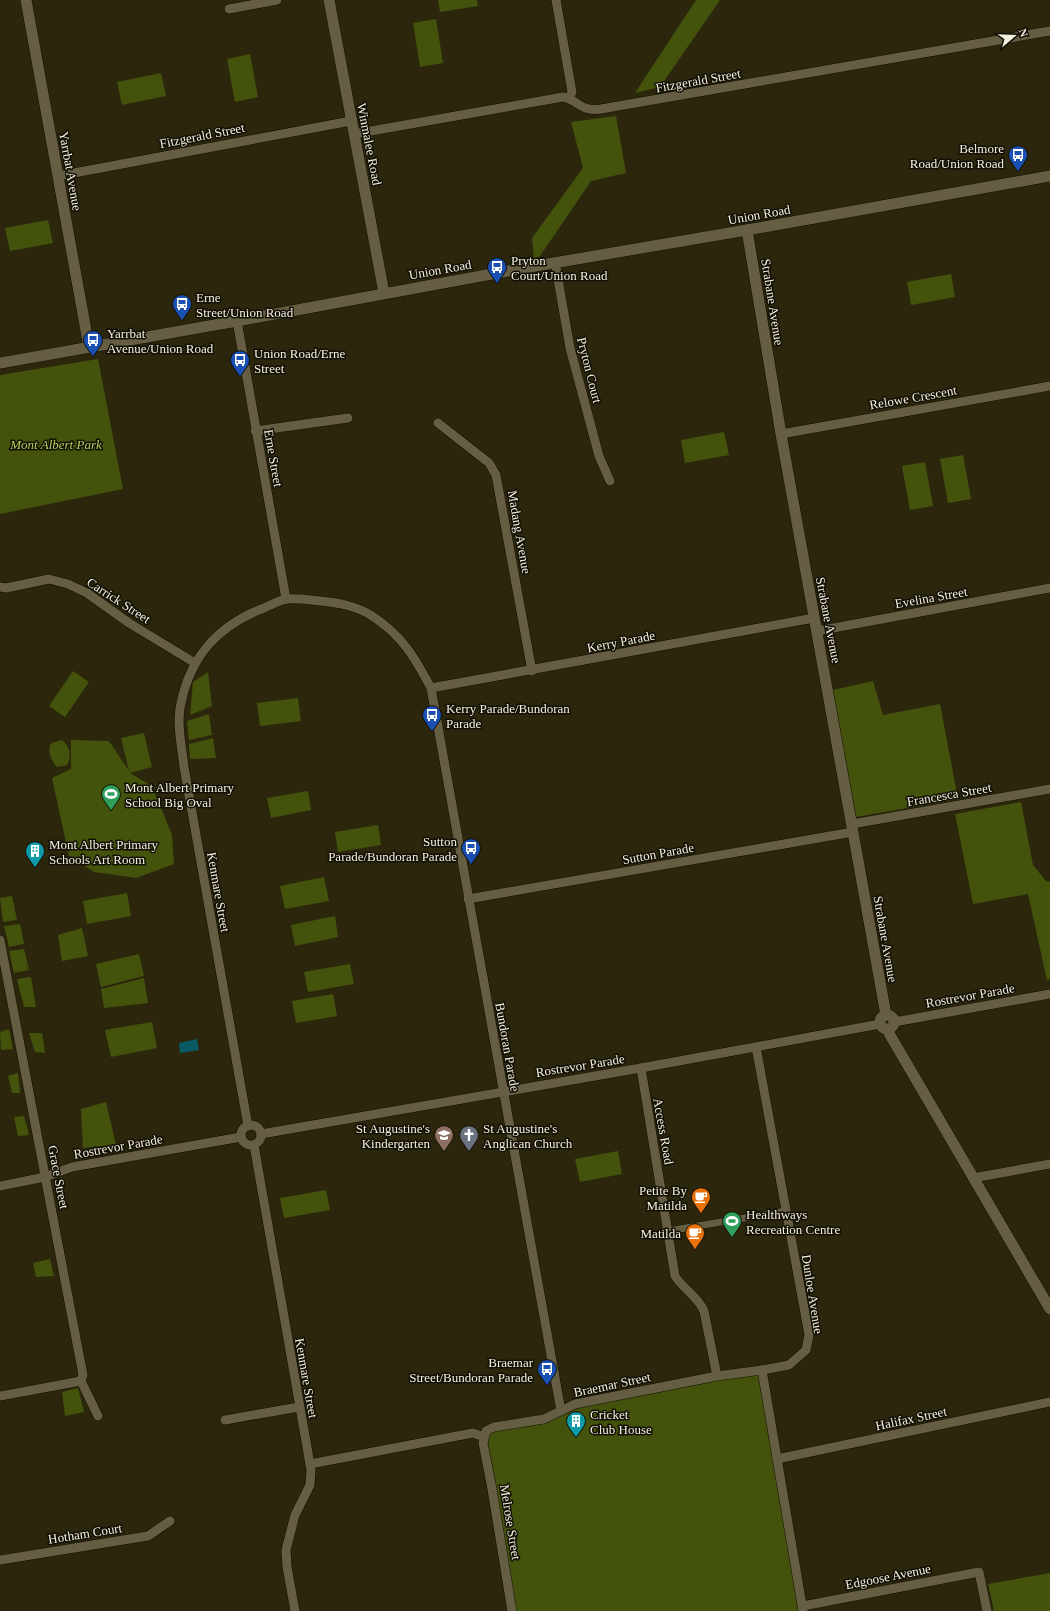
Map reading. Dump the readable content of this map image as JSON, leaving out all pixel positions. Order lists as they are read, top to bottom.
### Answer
{
  "streets": {
    "street": [
      "Fitzgerald Street",
      "Winmalee Road",
      "Yarrbat Avenue",
      "Union Road",
      "Strabane Avenue",
      "Pryton Court",
      "Relowe Crescent",
      "Erne Street",
      "Madang Avenue",
      "Evelina Street",
      "Carrick Street",
      "Kerry Parade",
      "Francesca Street",
      "Sutton Parade",
      "Kenmare Street",
      "Rostrevor Parade",
      "Bundoran Parade",
      "Access Road",
      "Grace Street",
      "Dunloe Avenue",
      "Braemar Street",
      "Halifax Street",
      "Melrose Street",
      "Hotham Court",
      "Edgoose Avenue"
    ]
  },
  "crossings": [
    ["Fitzgerald Street", "Winmalee Road"],
    ["Fitzgerald Street", "Yarrbat Avenue"],
    ["Winmalee Road", "Union Road"],
    ["Yarrbat Avenue", "Union Road"],
    ["Union Road", "Strabane Avenue"],
    ["Union Road", "Pryton Court"],
    ["Union Road", "Erne Street"],
    ["Strabane Avenue", "Relowe Crescent"],
    ["Strabane Avenue", "Evelina Street"],
    ["Strabane Avenue", "Kerry Parade"],
    ["Strabane Avenue", "Francesca Street"],
    ["Strabane Avenue", "Sutton Parade"],
    ["Strabane Avenue", "Rostrevor Parade"],
    ["Erne Street", "Kenmare Street"],
    ["Erne Street", "Bundoran Parade"],
    ["Madang Avenue", "Kerry Parade"],
    ["Carrick Street", "Kenmare Street"],
    ["Kerry Parade", "Bundoran Parade"],
    ["Francesca Street", "Sutton Parade"],
    ["Sutton Parade", "Bundoran Parade"],
    ["Kenmare Street", "Rostrevor Parade"],
    ["Kenmare Street", "Bundoran Parade"],
    ["Rostrevor Parade", "Bundoran Parade"],
    ["Rostrevor Parade", "Access Road"],
    ["Rostrevor Parade", "Grace Street"],
    ["Rostrevor Parade", "Dunloe Avenue"],
    ["Bundoran Parade", "Braemar Street"],
    ["Access Road", "Braemar Street"],
    ["Dunloe Avenue", "Braemar Street"],
    ["Braemar Street", "Melrose Street"]
  ],
  "parks": ["Mont Albert Park"],
  "places": {
    "bus stop": [
      "Belmore Road/Union Road",
      "Pryton Court/Union Road",
      "Erne Street/Union Road",
      "Yarrbat Avenue/Union Road",
      "Union Road/Erne Street",
      "Kerry Parade/Bundoran Parade",
      "Sutton Parade/Bundoran Parade",
      "Braemar Street/Bundoran Parade"
    ],
    "sports": ["Mont Albert Primary School Big Oval", "Healthways Recreation Centre"],
    "building": ["Mont Albert Primary Schools Art Room", "Cricket Club House"],
    "school or university": ["St Augustine's Kindergarten"],
    "church": ["St Augustine's Anglican Church"],
    "cafe": ["Petite By Matilda", "Matilda"]
  },
  "north": "right"
}
